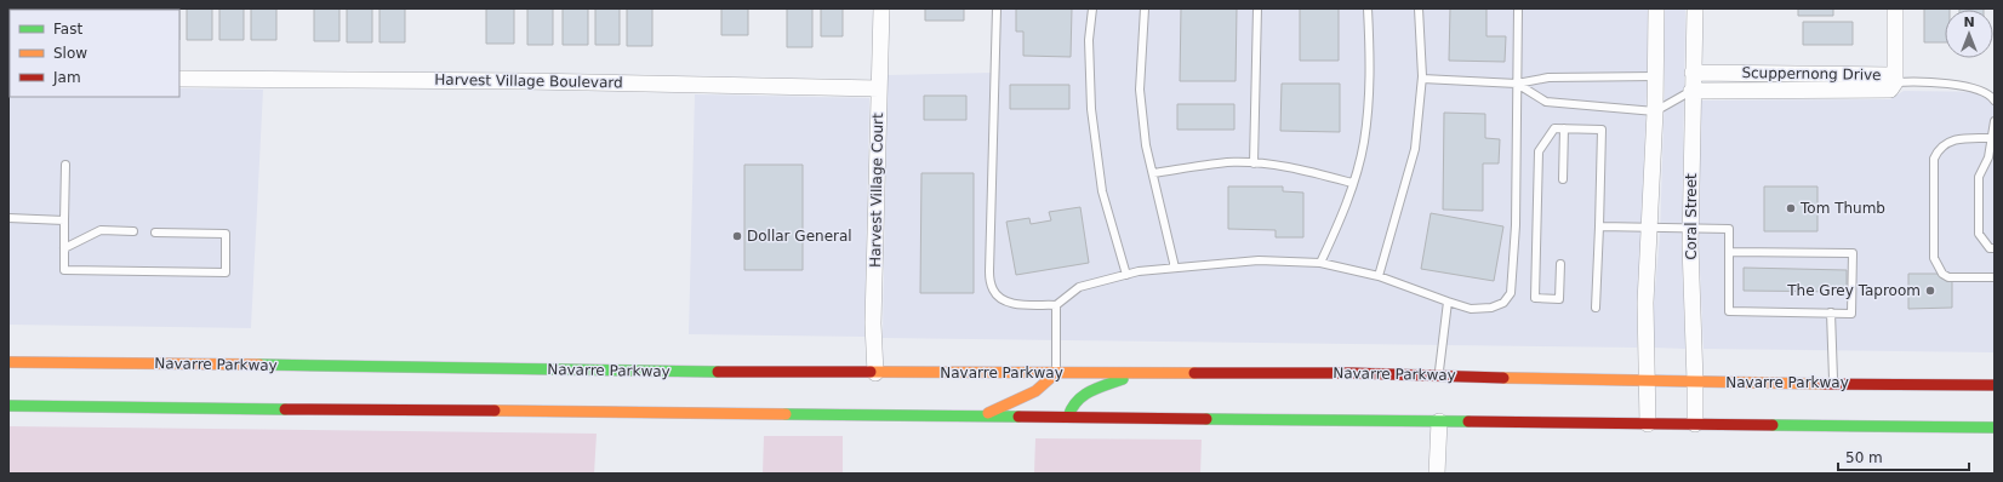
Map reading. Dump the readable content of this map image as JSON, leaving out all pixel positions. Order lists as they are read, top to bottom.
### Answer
{
  "streets": {
    "highway": ["Navarre Parkway"],
    "street": [
      "Scuppernong Drive",
      "Harvest Village Boulevard",
      "Harvest Village Court",
      "Coral Street"
    ]
  },
  "crossings": [
    ["Scuppernong Drive", "Coral Street"],
    ["Harvest Village Boulevard", "Harvest Village Court"],
    ["Harvest Village Court", "Navarre Parkway"],
    ["Coral Street", "Navarre Parkway"]
  ],
  "places": ["Tom Thumb", "Dollar General", "The Grey Taproom"],
  "legend": ["Fast", "Slow", "Jam"],
  "scale_bar": "50 m",
  "north": "top"
}
